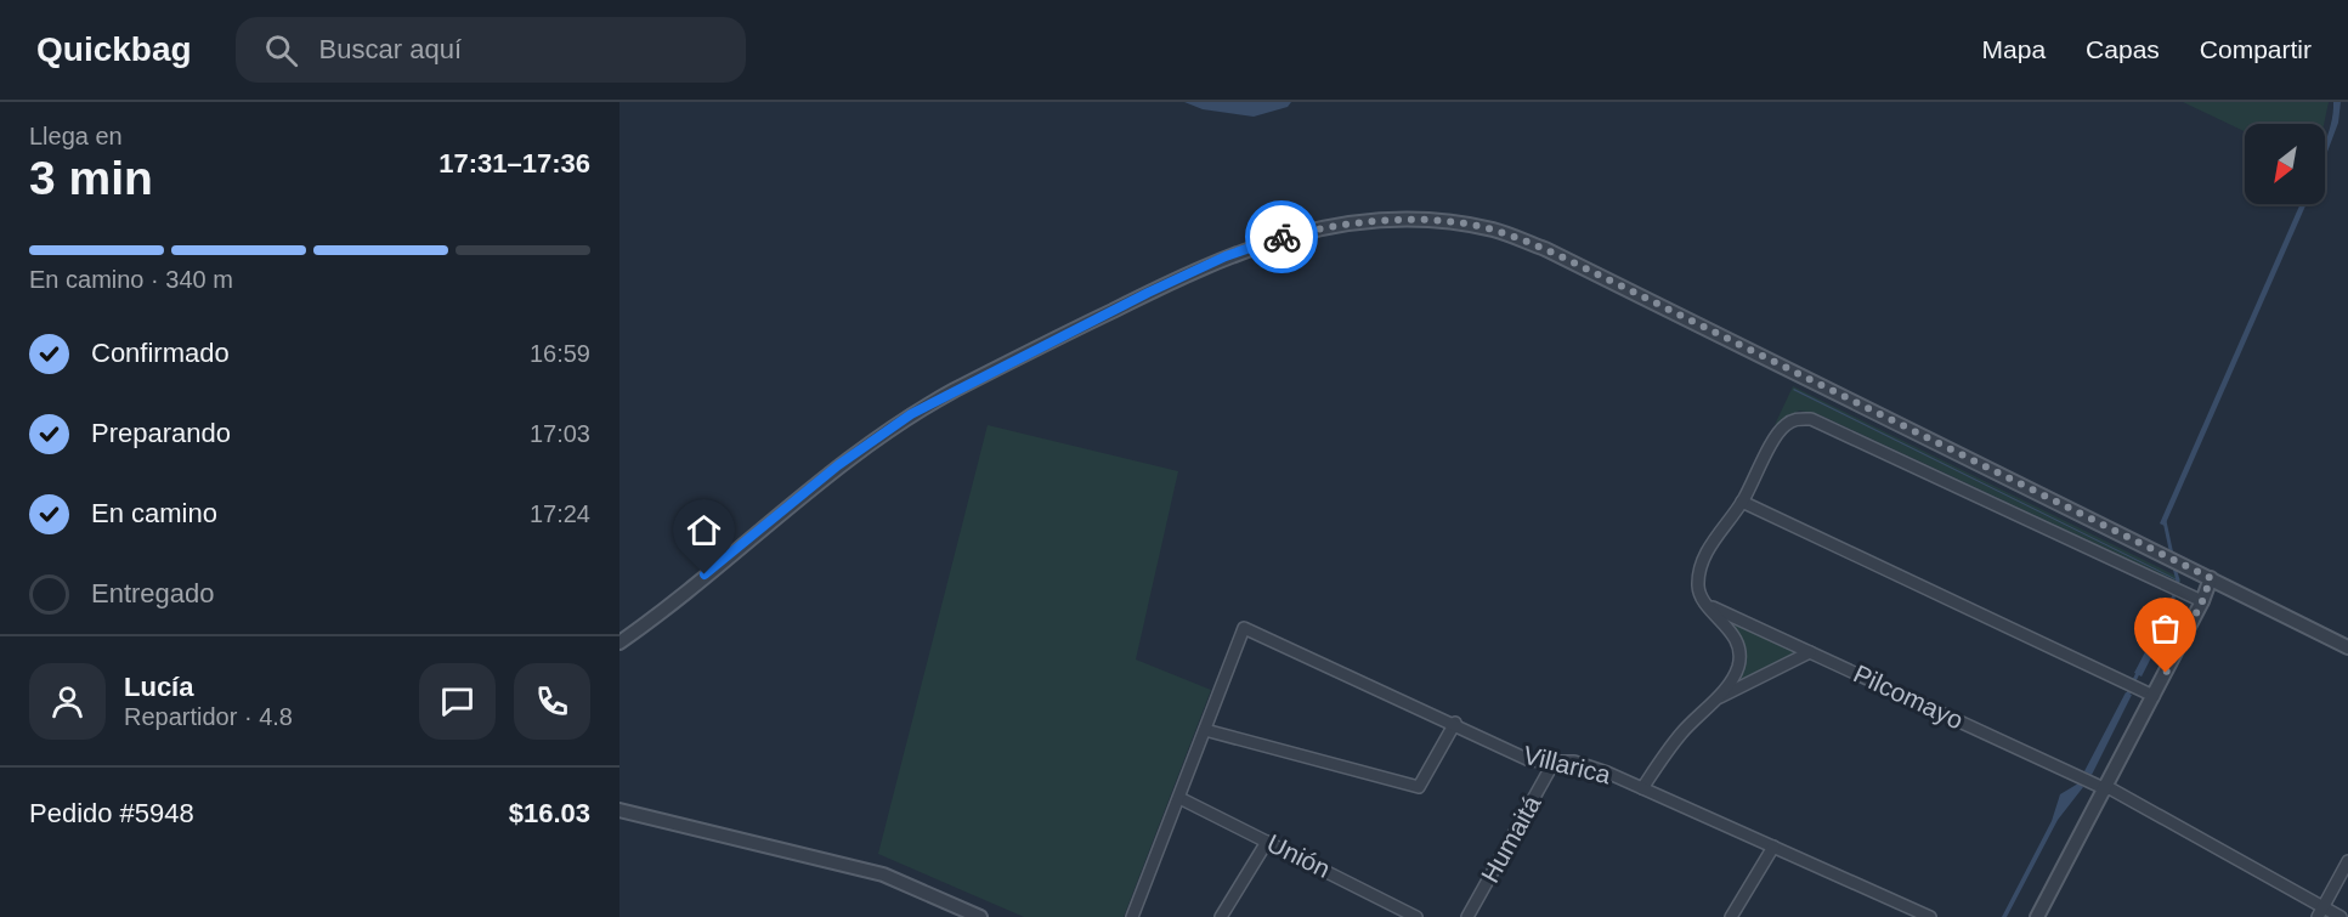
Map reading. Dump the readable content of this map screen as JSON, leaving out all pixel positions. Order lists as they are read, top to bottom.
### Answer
{
  "streets": {
    "street": [
      "Pilcomayo",
      "Villarica",
      "Humaitá",
      "Unión"
    ]
  },
  "crossings": [
    ["Villarica", "Humaitá"]
  ],
  "north": "bottom left",
  "page": {
    "header": "Quickbag",
    "search": "Buscar aquí",
    "nav": ["Mapa", "Capas", "Compartir"],
    "heading": ["3 min", "Llega en", "17:31–17:36"],
    "panel": [
      "Lucía",
      "Repartidor · 4.8",
      "Pedido #5948",
      "$16.03"
    ],
    "bar": "En camino · 340 m",
    "list": [
      ["Confirmado", "16:59"],
      ["Preparando", "17:03"],
      ["En camino", "17:24"],
      "Entregado"
    ]
  }
}
